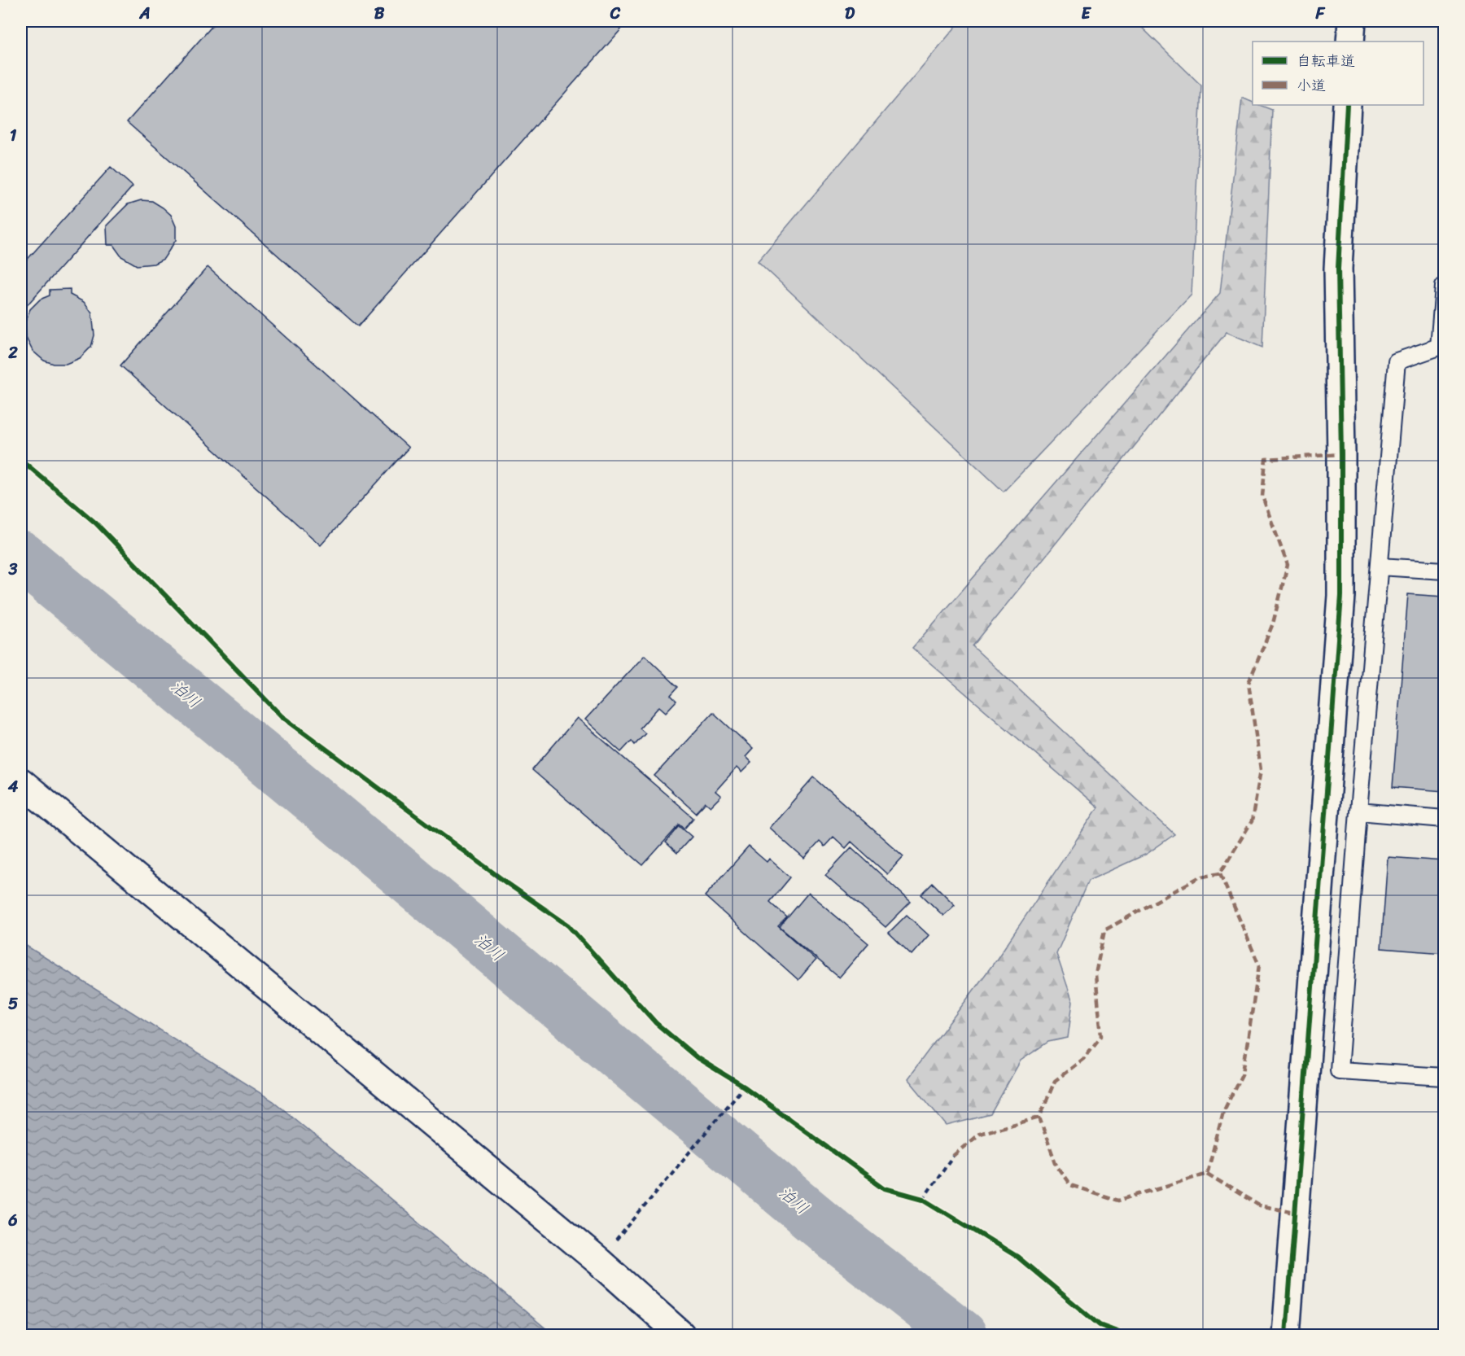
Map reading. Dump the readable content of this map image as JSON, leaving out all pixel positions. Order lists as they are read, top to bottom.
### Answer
{
  "water": ["泊川"],
  "legend": ["自転車道", "小道"],
  "grid": {
    "columns": [
      "A",
      "B",
      "C",
      "D",
      "E",
      "F"
    ],
    "rows": [
      "1",
      "2",
      "3",
      "4",
      "5",
      "6"
    ]
  }
}
